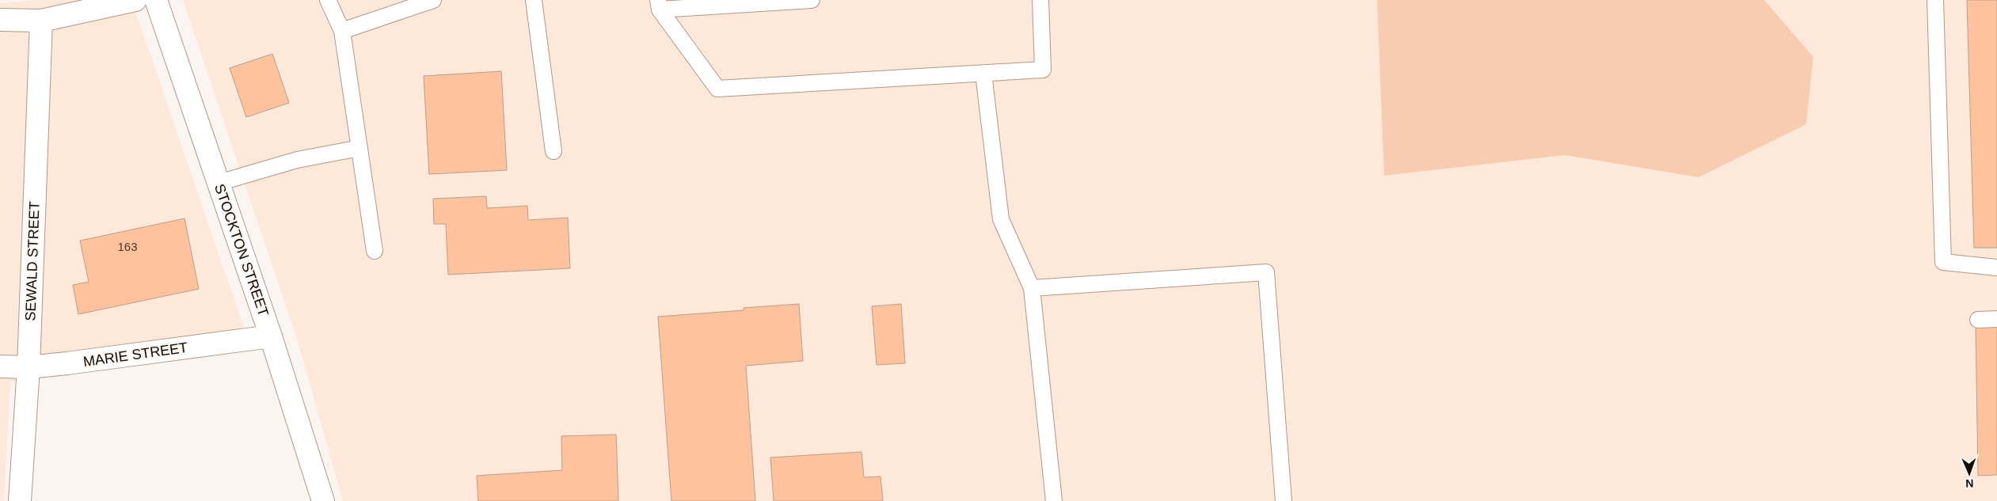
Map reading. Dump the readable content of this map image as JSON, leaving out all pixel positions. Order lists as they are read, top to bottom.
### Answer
{
  "streets": {
    "street": ["STOCKTON STREET", "SEWALD STREET", "MARIE STREET"]
  },
  "crossings": [
    ["STOCKTON STREET", "MARIE STREET"],
    ["SEWALD STREET", "MARIE STREET"]
  ],
  "house_numbers": ["163"],
  "north": "bottom"
}
